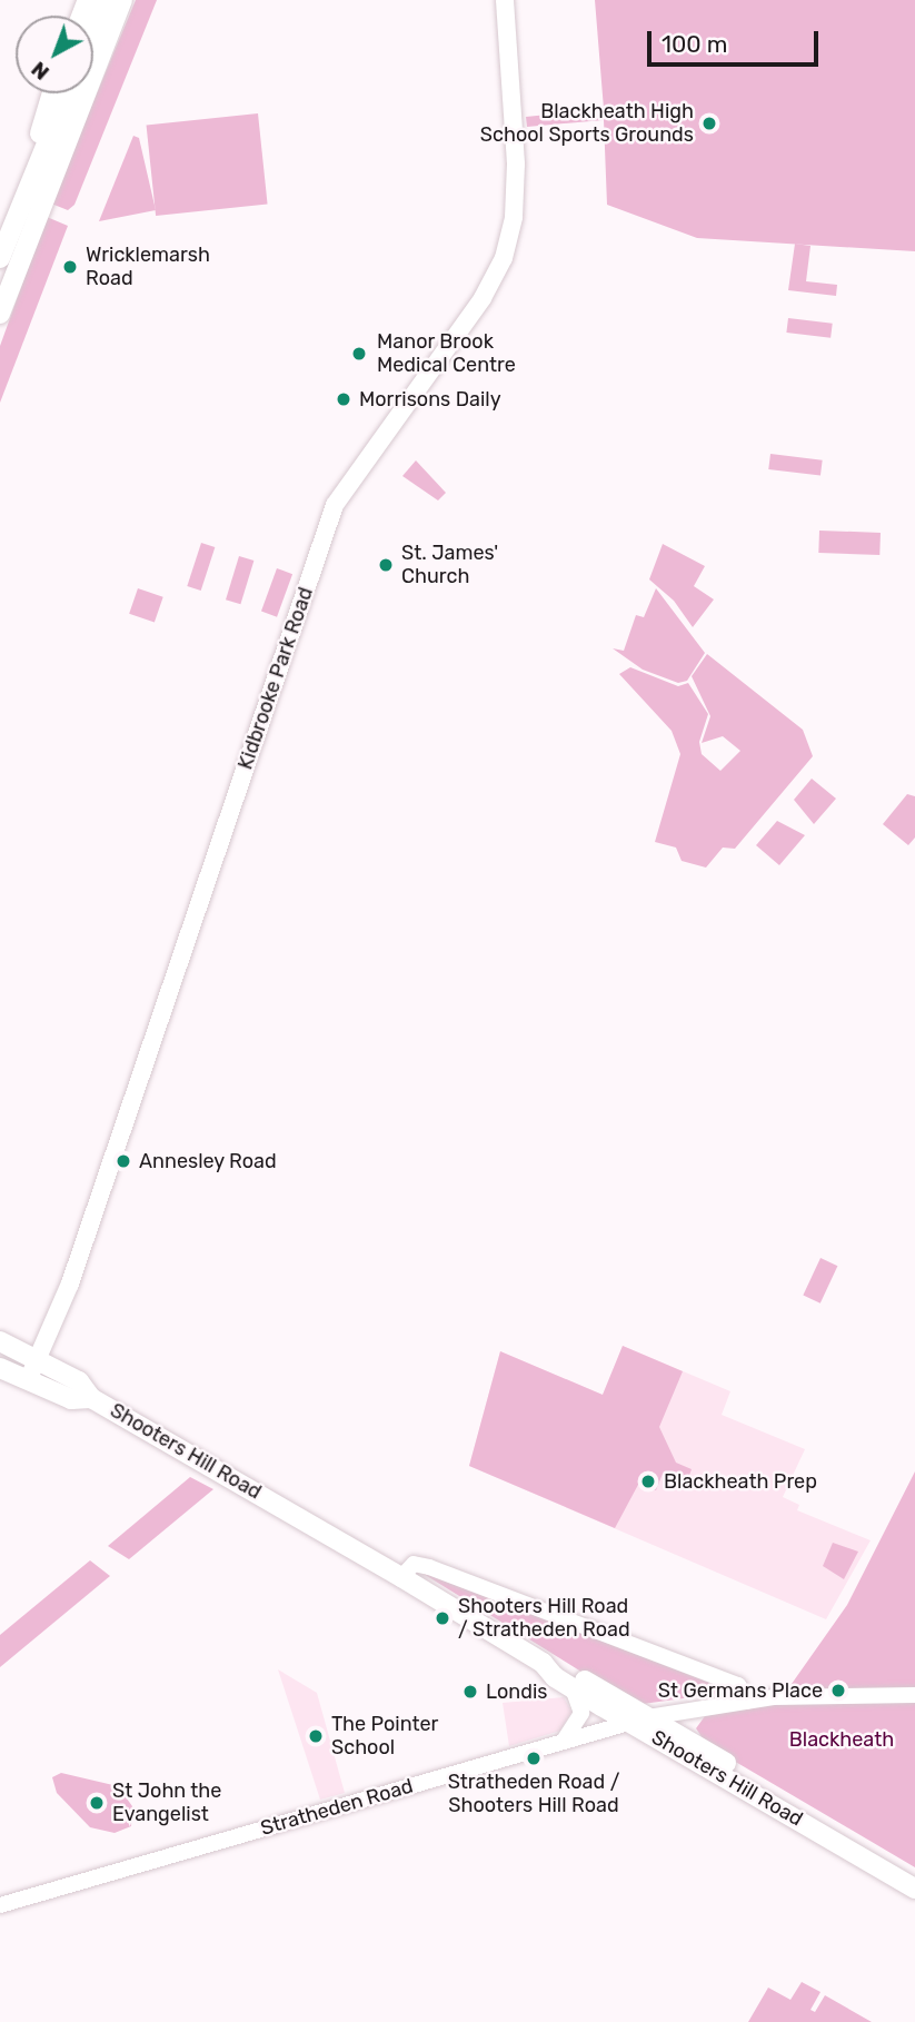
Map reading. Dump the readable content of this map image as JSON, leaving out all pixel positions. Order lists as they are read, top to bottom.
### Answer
{
  "streets": {
    "highway": ["Shooters Hill Road"],
    "main road": ["Kidbrooke Park Road", "Stratheden Road"]
  },
  "crossings": [
    ["Kidbrooke Park Road", "Shooters Hill Road"],
    ["Shooters Hill Road", "Stratheden Road"]
  ],
  "parks": ["Blackheath"],
  "places": [
    "Blackheath High School Sports Grounds",
    "Wricklemarsh Road",
    "Manor Brook Medical Centre",
    "Morrisons Daily",
    "St. James' Church",
    "Annesley Road",
    "Blackheath Prep",
    "Shooters Hill Road / Stratheden Road",
    "St Germans Place",
    "Londis",
    "The Pointer School",
    "Stratheden Road / Shooters Hill Road",
    "St John the Evangelist"
  ],
  "scale_bar": "100 m",
  "north": "bottom left"
}
